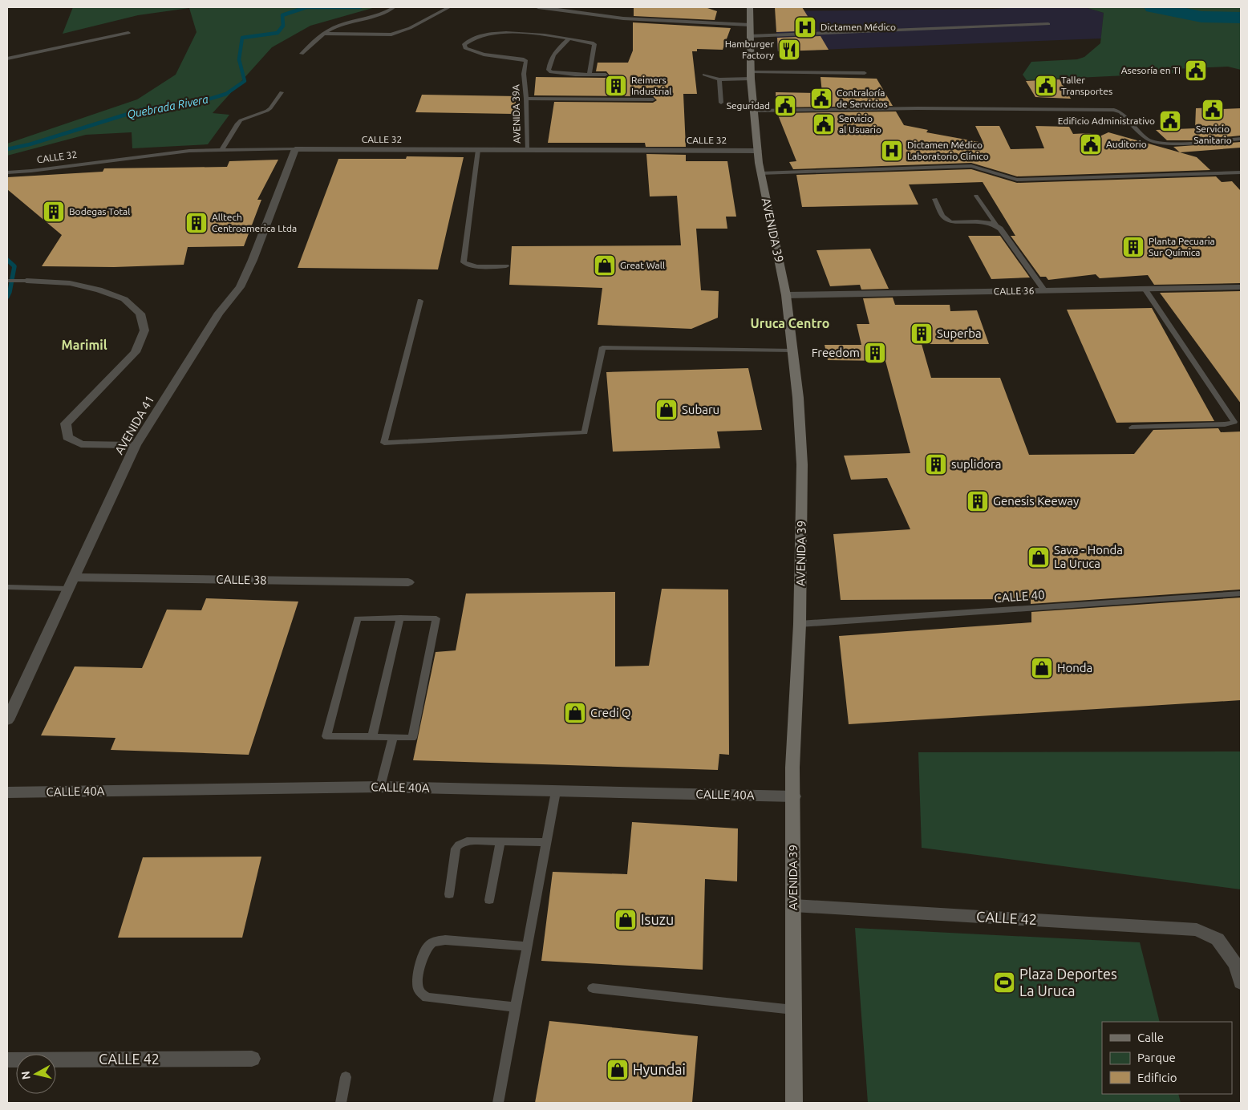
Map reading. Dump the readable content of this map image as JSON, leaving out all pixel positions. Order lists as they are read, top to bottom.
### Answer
{
  "streets": {
    "main road": ["AVENIDA 39"],
    "street": [
      "CALLE 32",
      "CALLE 36",
      "AVENIDA 41",
      "CALLE 38",
      "CALLE 40A",
      "CALLE 42"
    ],
    "lane": ["AVENIDA 39A", "CALLE 40"]
  },
  "crossings": [
    ["AVENIDA 39A", "CALLE 32"],
    ["CALLE 32", "AVENIDA 39"],
    ["CALLE 32", "AVENIDA 41"],
    ["AVENIDA 39", "CALLE 36"],
    ["AVENIDA 39", "CALLE 40"],
    ["AVENIDA 39", "CALLE 40A"],
    ["AVENIDA 39", "CALLE 42"],
    ["AVENIDA 41", "CALLE 38"]
  ],
  "districts": ["Uruca Centro", "Marimil"],
  "water": ["Quebrada Rivera"],
  "places": {
    "hospital": ["Dictamen Médico", "Dictamen Médico Laboratorio Clínico"],
    "restaurant": ["Hamburger Factory"],
    "public building": [
      "Asesoría en TI",
      "Taller Transportes",
      "Contraloría de Servicios",
      "Seguridad",
      "Servicio Sanitario",
      "Edificio Administrativo",
      "Servicio al Usuario",
      "Auditorio"
    ],
    "building": [
      "Reimers Industrial",
      "Bodegas Total",
      "Alltech Centroamerica Ltda",
      "Planta Pecuaria Sur Química",
      "Superba",
      "Freedom",
      "suplidora",
      "Genesis Keeway"
    ],
    "shop": [
      "Great Wall",
      "Subaru",
      "Sava - Honda La Uruca",
      "Honda",
      "Credi Q",
      "Isuzu",
      "Hyundai"
    ],
    "sports": ["Plaza Deportes La Uruca"]
  },
  "legend": ["Calle", "Parque", "Edificio"],
  "north": "left"
}
